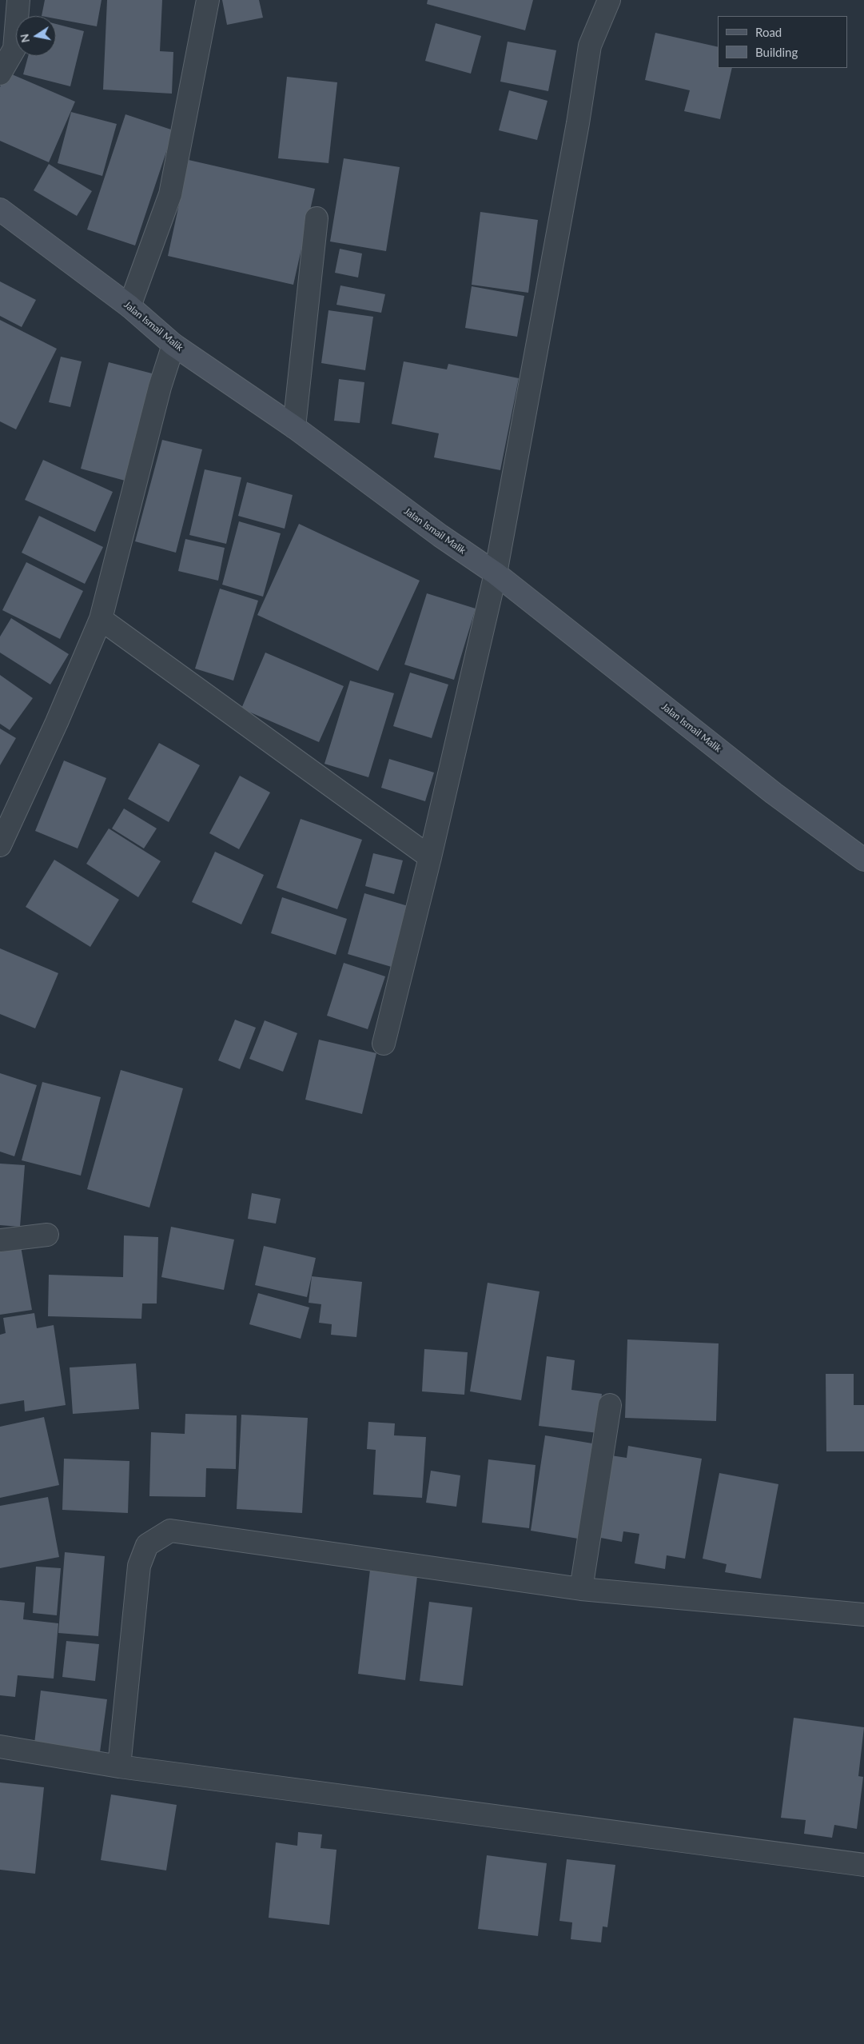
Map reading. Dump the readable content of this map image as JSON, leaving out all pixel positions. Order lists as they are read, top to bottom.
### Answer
{
  "streets": {
    "main road": ["Jalan Ismail Malik"]
  },
  "legend": ["Road", "Building"],
  "north": "left"
}
